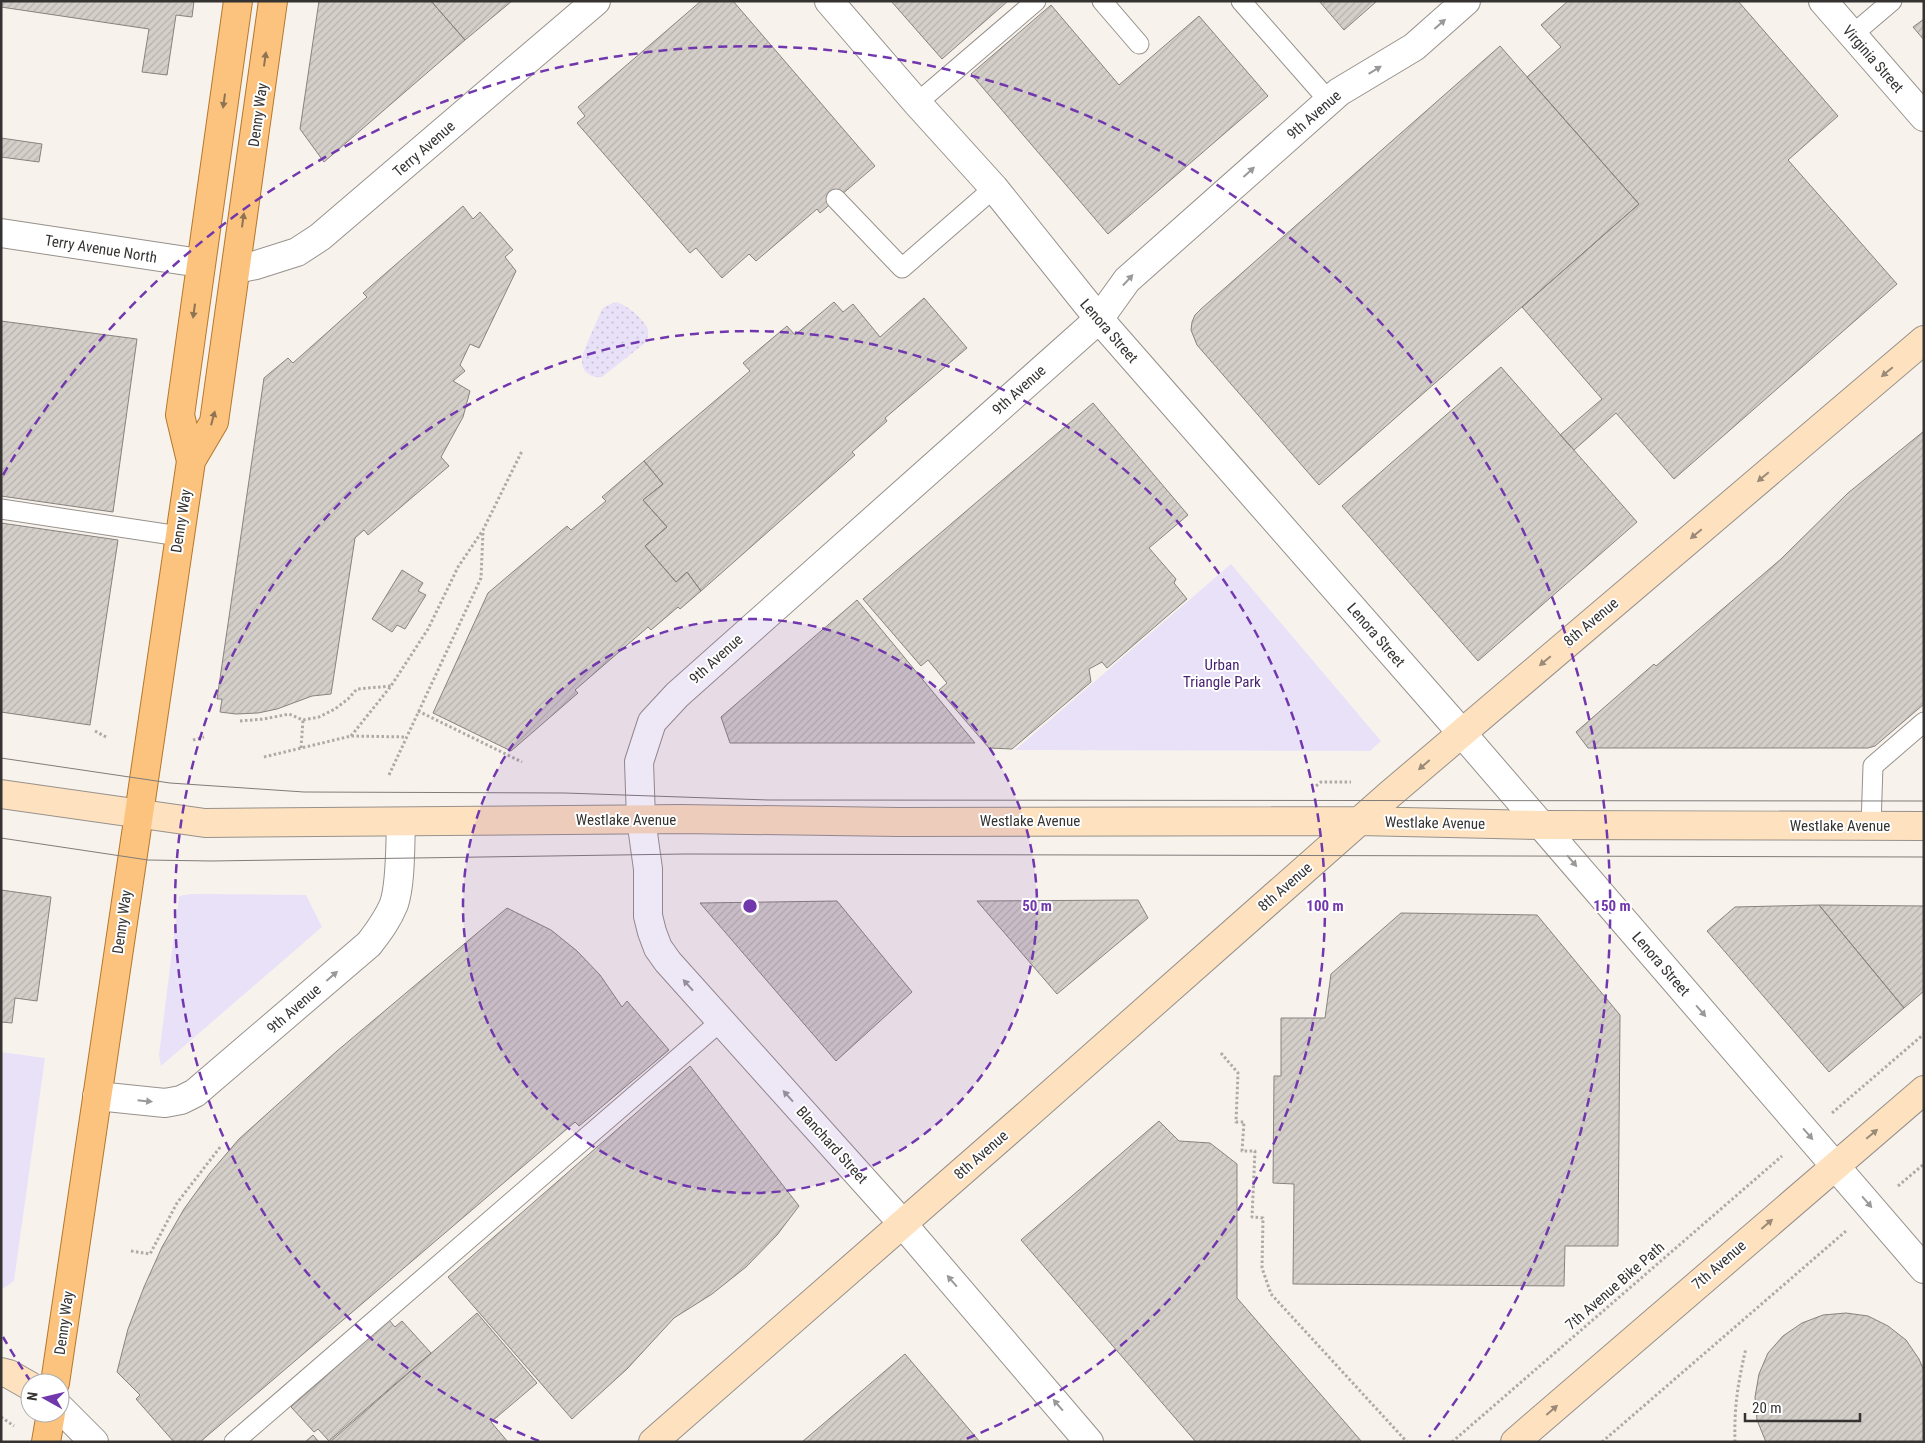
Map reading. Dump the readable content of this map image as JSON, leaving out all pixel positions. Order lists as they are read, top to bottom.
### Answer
{
  "streets": {
    "main road": [
      "Denny Way",
      "8th Avenue",
      "Westlake Avenue",
      "7th Avenue"
    ],
    "street": [
      "Virginia Street",
      "9th Avenue",
      "Terry Avenue",
      "Terry Avenue North",
      "Lenora Street",
      "Blanchard Street"
    ],
    "path": ["7th Avenue Bike Path"]
  },
  "crossings": [
    ["Denny Way", "9th Avenue"],
    ["Denny Way", "Terry Avenue"],
    ["Denny Way", "Terry Avenue North"],
    ["Denny Way", "Westlake Avenue"],
    ["9th Avenue", "Lenora Street"],
    ["9th Avenue", "Westlake Avenue"],
    ["9th Avenue", "Blanchard Street"],
    ["Lenora Street", "8th Avenue"],
    ["Lenora Street", "Westlake Avenue"],
    ["Lenora Street", "7th Avenue"],
    ["8th Avenue", "Westlake Avenue"],
    ["8th Avenue", "Blanchard Street"],
    ["Westlake Avenue", "Blanchard Street"]
  ],
  "one_way": [
    "9th Avenue",
    "Lenora Street",
    "8th Avenue",
    "Blanchard Street",
    "7th Avenue"
  ],
  "parks": ["Urban Triangle Park"],
  "scale_bar": "20 m",
  "north": "left",
  "rings": ["50 m", "100 m", "150 m"]
}
